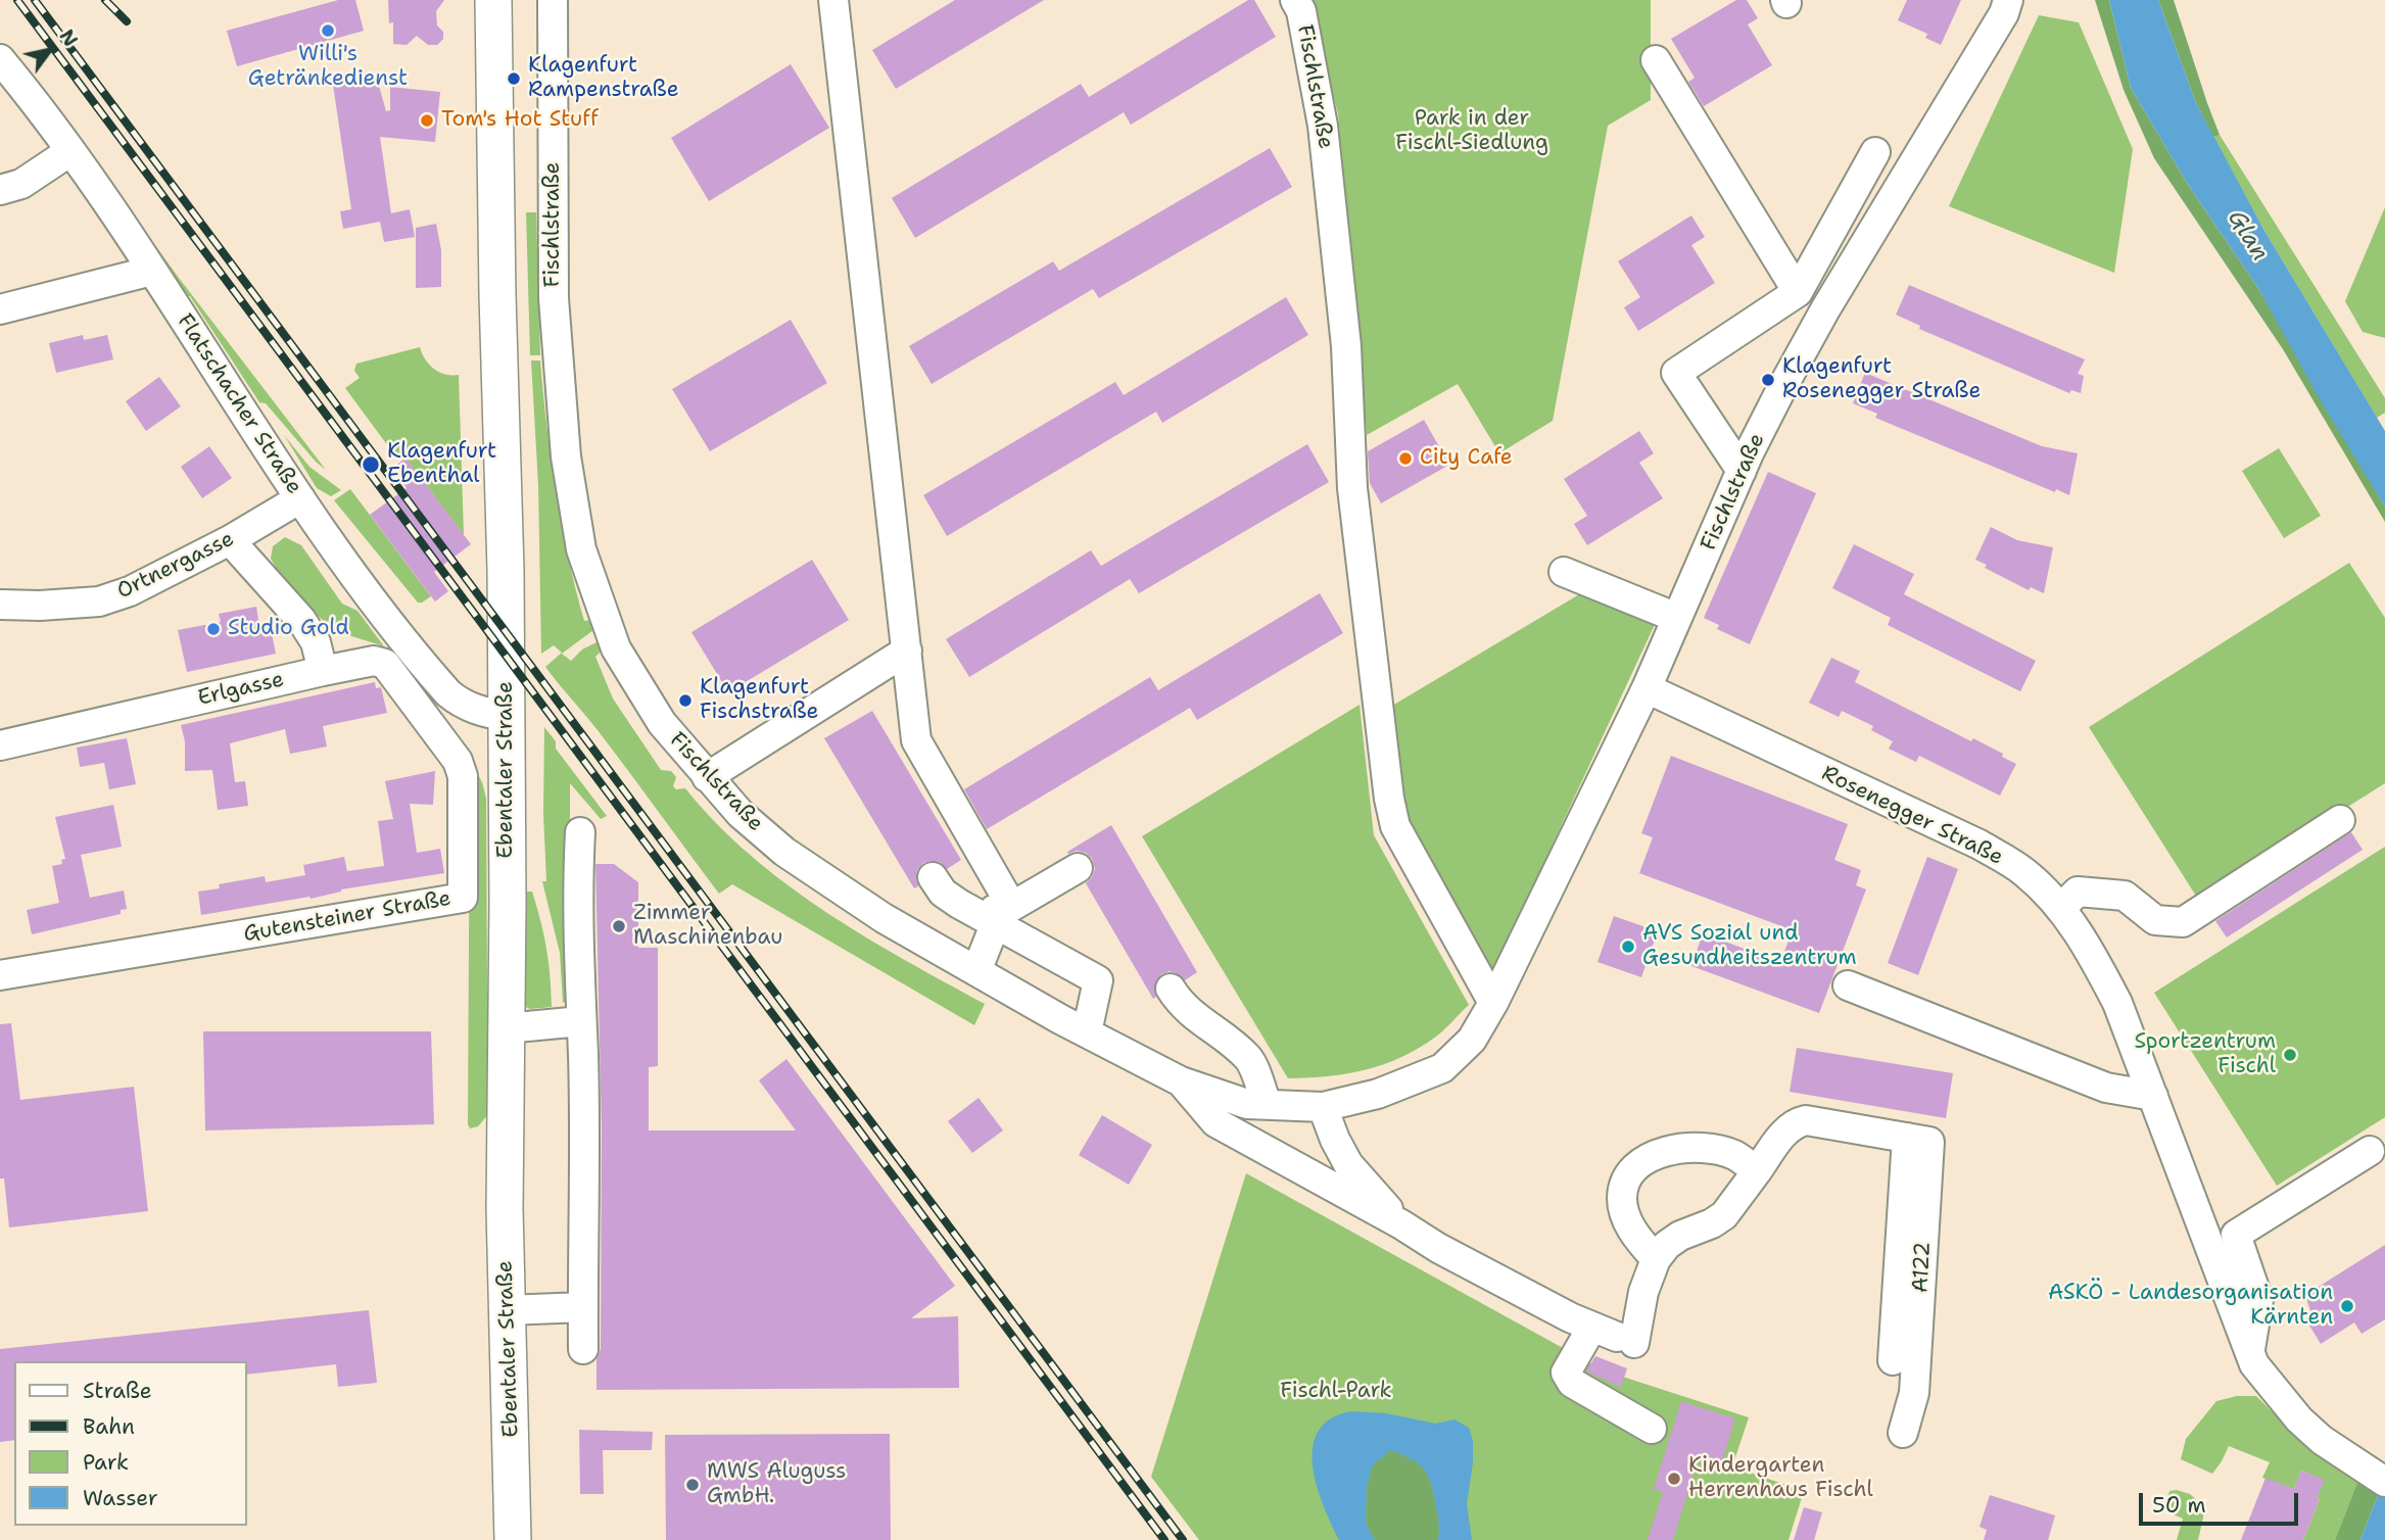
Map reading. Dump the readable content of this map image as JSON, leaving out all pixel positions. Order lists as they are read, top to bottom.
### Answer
{
  "streets": {
    "main road": ["Ebentaler Straße"],
    "street": [
      "Fischlstraße",
      "Flatschacher Straße",
      "Ortnergasse",
      "Erlgasse",
      "Rosenegger Straße",
      "Gutensteiner Straße",
      "A122"
    ]
  },
  "crossings": [
    ["Fischlstraße", "Rosenegger Straße"],
    ["Flatschacher Straße", "Ortnergasse"],
    ["Flatschacher Straße", "Ebentaler Straße"],
    ["Erlgasse", "Gutensteiner Straße"]
  ],
  "water": ["Glan"],
  "parks": ["Park in der Fischl-Siedlung", "Fischl-Park"],
  "places": [
    "Willi's Getränkedienst",
    "Klagenfurt Rampenstraße",
    "Tom's Hot Stuff",
    "Klagenfurt Rosenegger Straße",
    "City Cafe",
    "Klagenfurt Ebenthal",
    "Studio Gold",
    "Klagenfurt Fischstraße",
    "Zimmer Maschinenbau",
    "AVS Sozial und Gesundheitszentrum",
    "Sportzentrum Fischl",
    "ASKÖ - Landesorganisation Kärnten",
    "Kindergarten Herrenhaus Fischl",
    "MWS Aluguss GmbH."
  ],
  "legend": [
    "Straße",
    "Bahn",
    "Park",
    "Wasser"
  ],
  "scale_bar": "50 m",
  "north": "top right"
}
